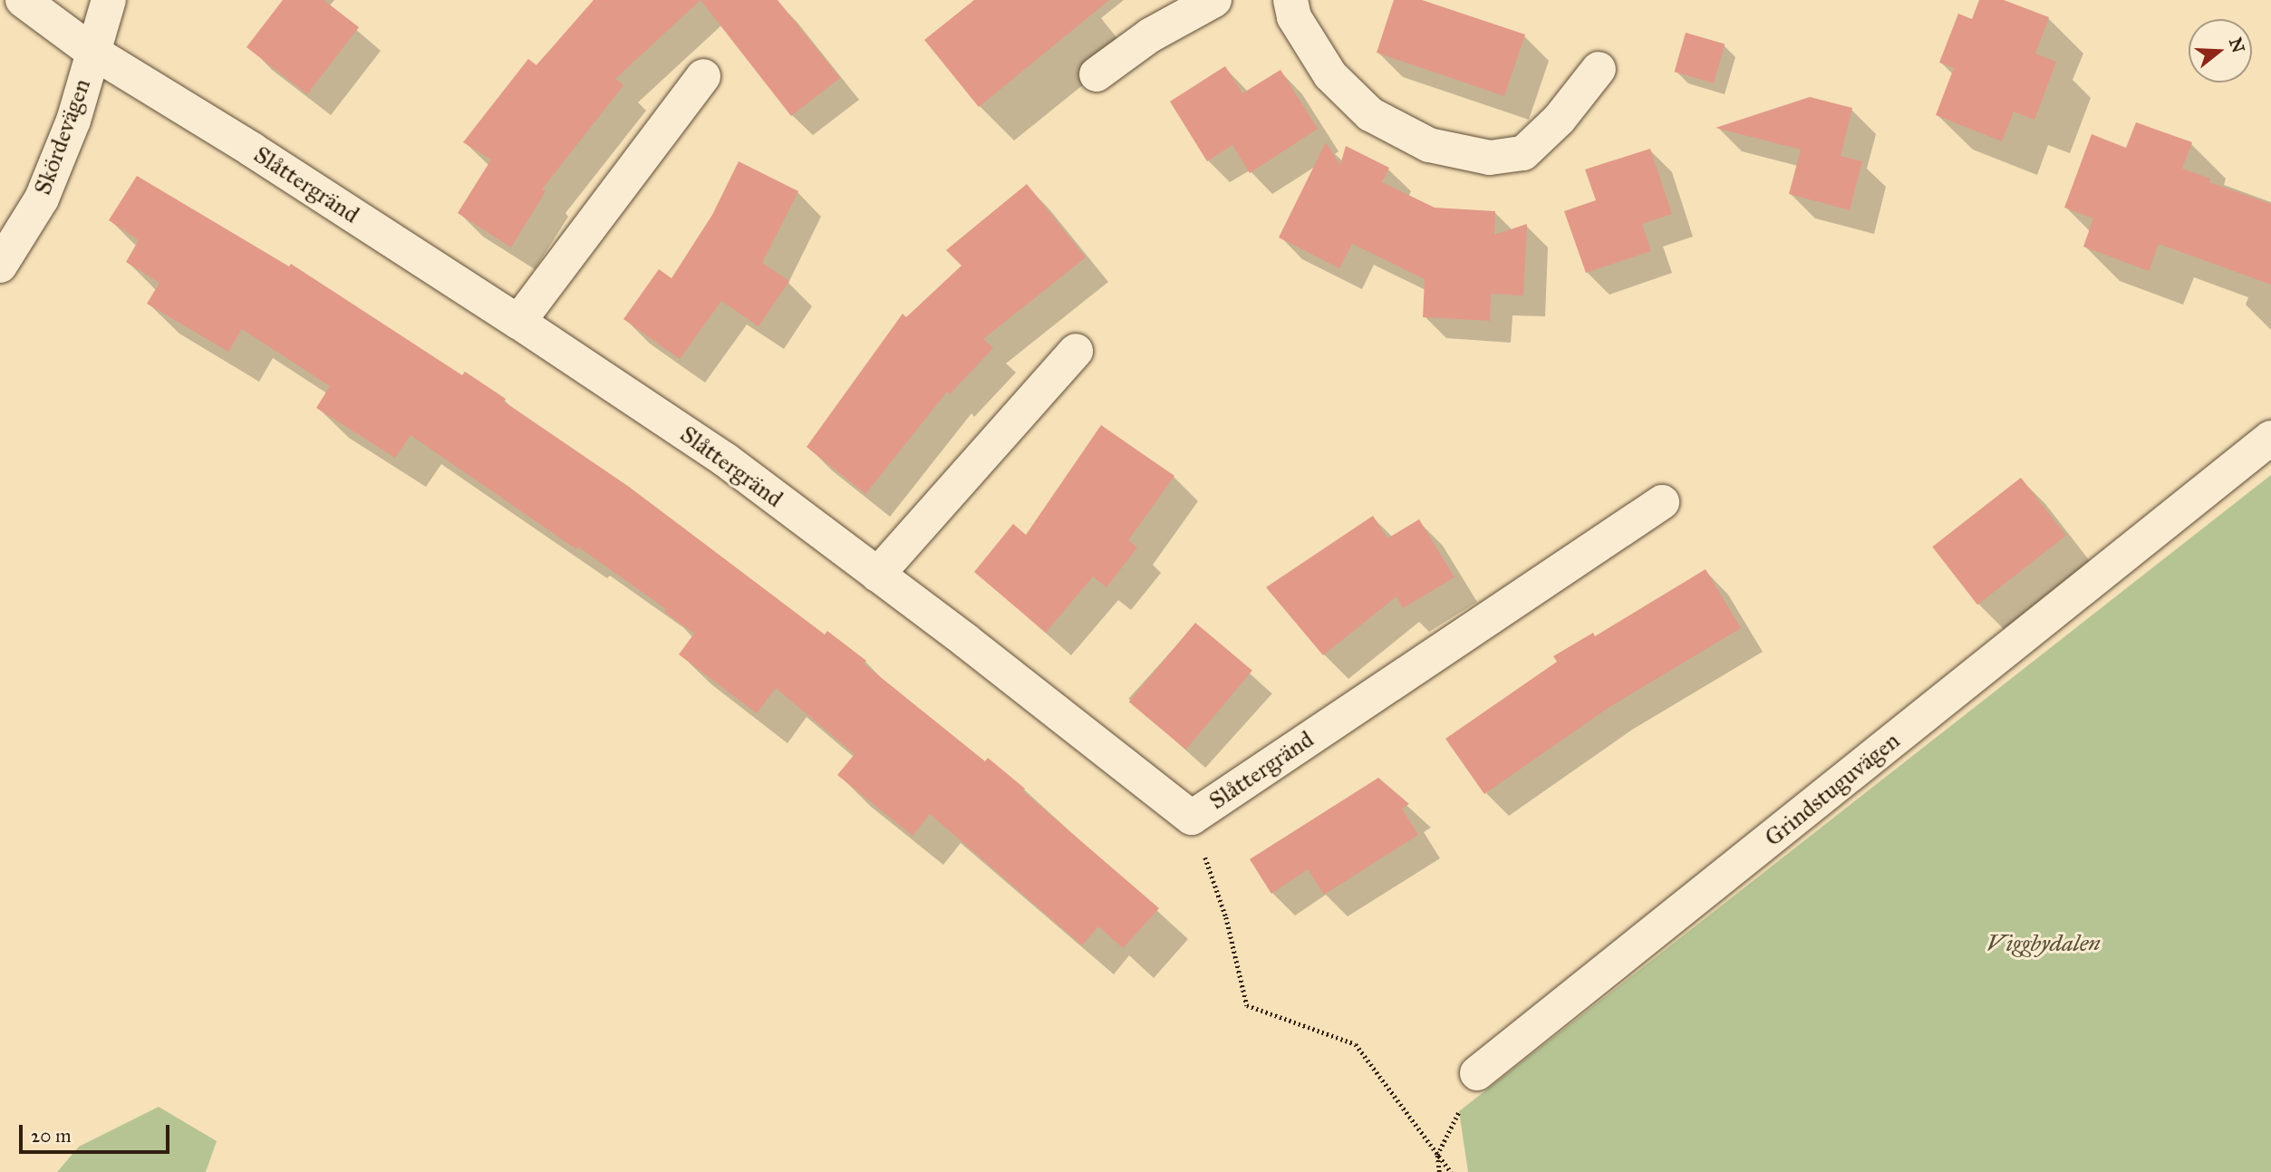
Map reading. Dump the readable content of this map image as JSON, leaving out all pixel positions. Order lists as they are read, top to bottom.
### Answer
{
  "streets": {
    "street": ["Skördevägen", "Slåttergränd", "Grindstuguvägen"]
  },
  "crossings": [
    ["Skördevägen", "Slåttergränd"]
  ],
  "parks": ["Viggbydalen"],
  "scale_bar": "20 m",
  "north": "right"
}
